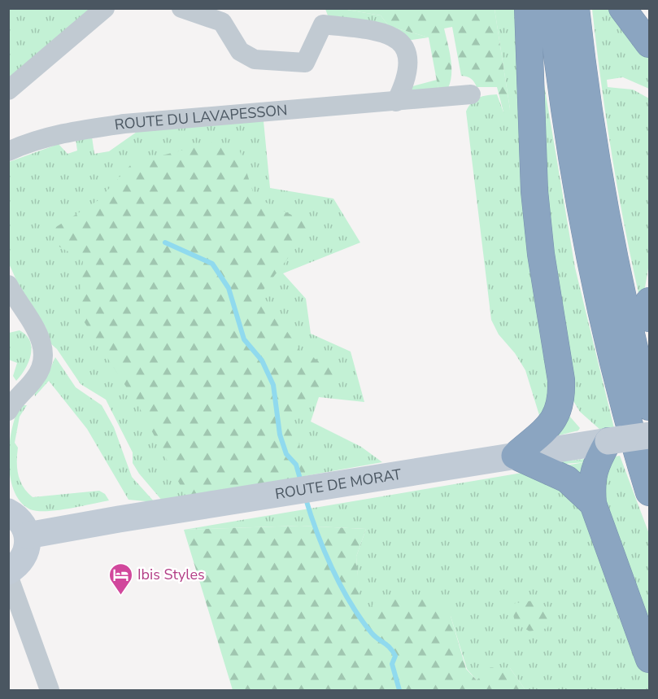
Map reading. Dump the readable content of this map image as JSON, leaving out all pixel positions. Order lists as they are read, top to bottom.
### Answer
{
  "streets": {
    "main road": ["ROUTE DE MORAT"],
    "street": ["ROUTE DU LAVAPESSON"]
  },
  "places": {
    "hotel": ["Ibis Styles"]
  }
}
